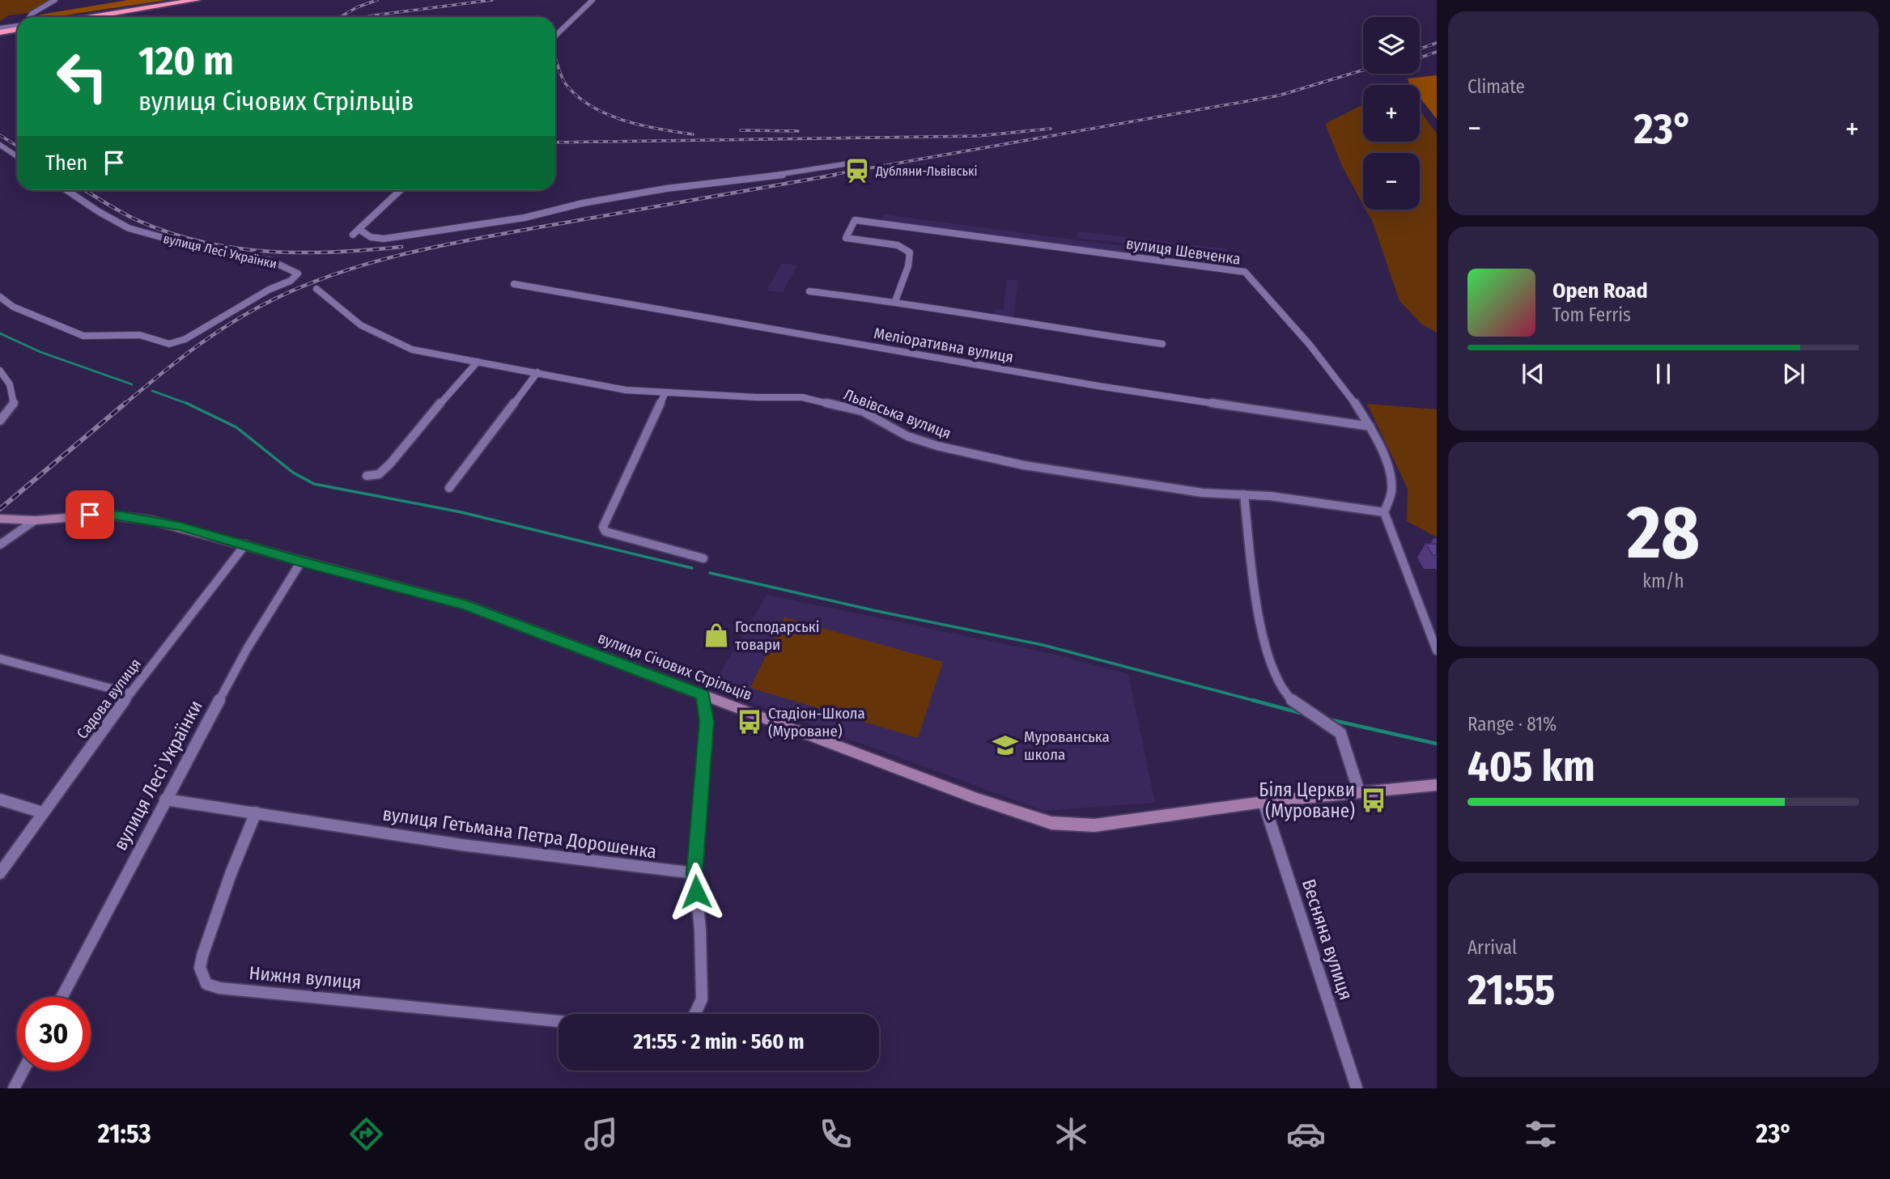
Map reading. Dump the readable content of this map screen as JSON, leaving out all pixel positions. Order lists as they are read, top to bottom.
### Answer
{
  "streets": {
    "street": [
      "вулиця Лесі Українки",
      "вулиця Шевченка",
      "Меліоративна вулиця",
      "Львівська вулиця",
      "вулиця Січових Стрільців",
      "Садова вулиця",
      "вулиця Гетьмана Петра Дорошенка",
      "Весняна вулиця",
      "Нижня вулиця"
    ]
  },
  "crossings": [
    ["вулиця Лесі Українки", "вулиця Січових Стрільців"],
    ["вулиця Лесі Українки", "вулиця Гетьмана Петра Дорошенка"],
    ["вулиця Шевченка", "Меліоративна вулиця"],
    ["вулиця Шевченка", "Львівська вулиця"],
    ["вулиця Січових Стрільців", "Садова вулиця"],
    ["вулиця Січових Стрільців", "Весняна вулиця"],
    ["вулиця Гетьмана Петра Дорошенка", "Нижня вулиця"]
  ],
  "places": {
    "station": ["Дубляни-Львівські"],
    "shop": ["Господарські товари"],
    "bus stop": ["Стадіон-Школа (Муроване)", "Біля Церкви (Муроване)"],
    "school or university": ["Мурованська школа"]
  },
  "page": {
    "tile": [
      "Climate",
      ["28", "km/h"],
      ["Range · 81%", "405 km"],
      ["Arrival", "21:55"]
    ],
    "map_buttons": ["+", "−"],
    "turn": ["120 m", "вулиця Січових Стрільців"],
    "heat": ["−", "23°", "+"],
    "then": "Then",
    "song": ["Open Road", "Tom Ferris"],
    "limit": "30",
    "trip": "21:55 · 2 min · 560 m",
    "tabs": ["21:53", "23°"]
  }
}
